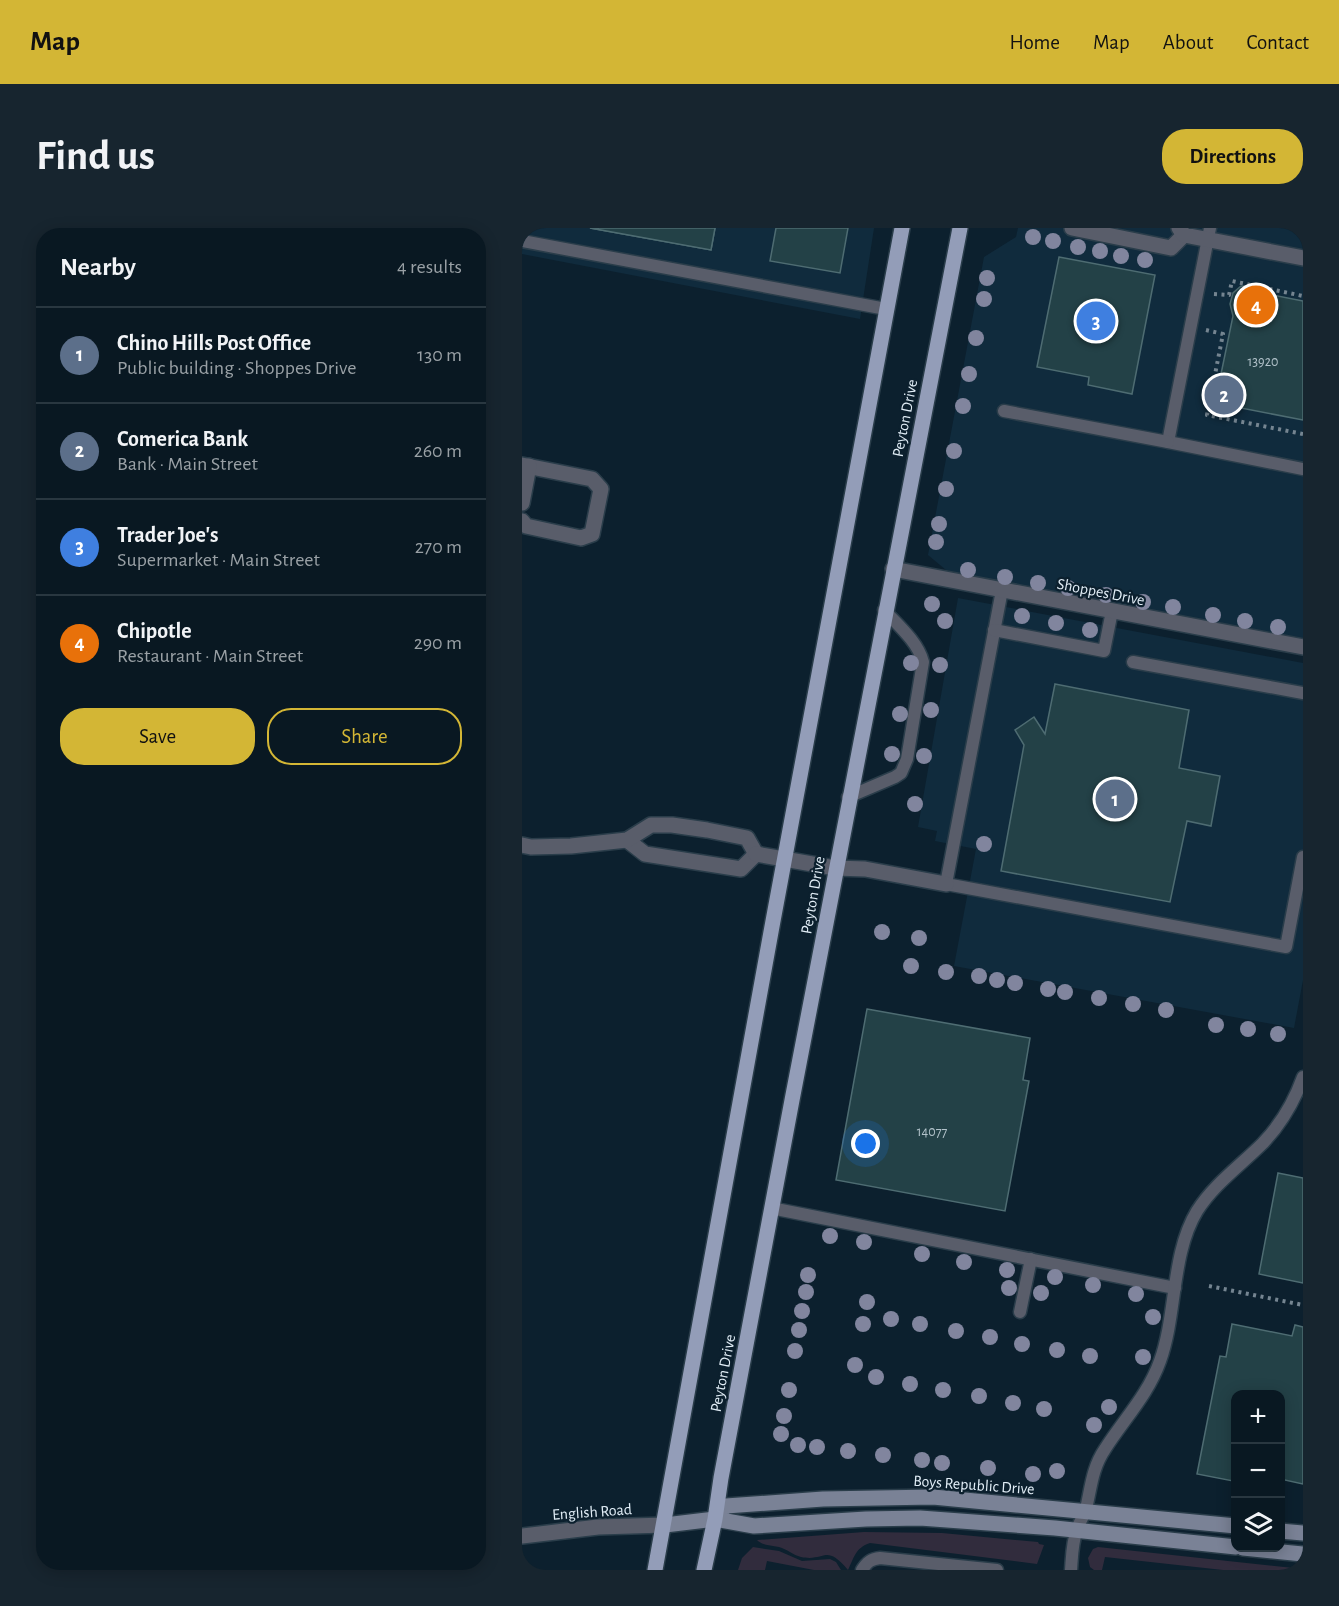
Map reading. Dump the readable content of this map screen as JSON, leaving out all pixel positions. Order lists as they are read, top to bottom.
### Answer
{
  "streets": {
    "main road": ["Peyton Drive", "Boys Republic Drive"],
    "street": ["Shoppes Drive", "English Road"]
  },
  "crossings": [
    ["Peyton Drive", "Shoppes Drive"],
    ["Peyton Drive", "Boys Republic Drive"],
    ["Peyton Drive", "English Road"],
    ["Boys Republic Drive", "English Road"]
  ],
  "house_numbers": ["13920", "14077"],
  "page": {
    "header": "Map",
    "nav": [
      "Home",
      "Map",
      "About",
      "Contact"
    ],
    "buttons": [
      "Directions",
      ["Save", "Share"]
    ],
    "title": "Find us",
    "heading": ["Nearby", "4 results"],
    "pins": [
      "4",
      "3",
      "2",
      "1"
    ],
    "list": [
      {
        "mark": "1",
        "name": "Chino Hills Post Office",
        "note": "Public building · Shoppes Drive",
        "value": "130 m"
      },
      {
        "mark": "2",
        "name": "Comerica Bank",
        "note": "Bank · Main Street",
        "value": "260 m"
      },
      {
        "mark": "3",
        "name": "Trader Joe's",
        "note": "Supermarket · Main Street",
        "value": "270 m"
      },
      {
        "mark": "4",
        "name": "Chipotle",
        "note": "Restaurant · Main Street",
        "value": "290 m"
      }
    ],
    "map_buttons": ["+", "−"]
  }
}
